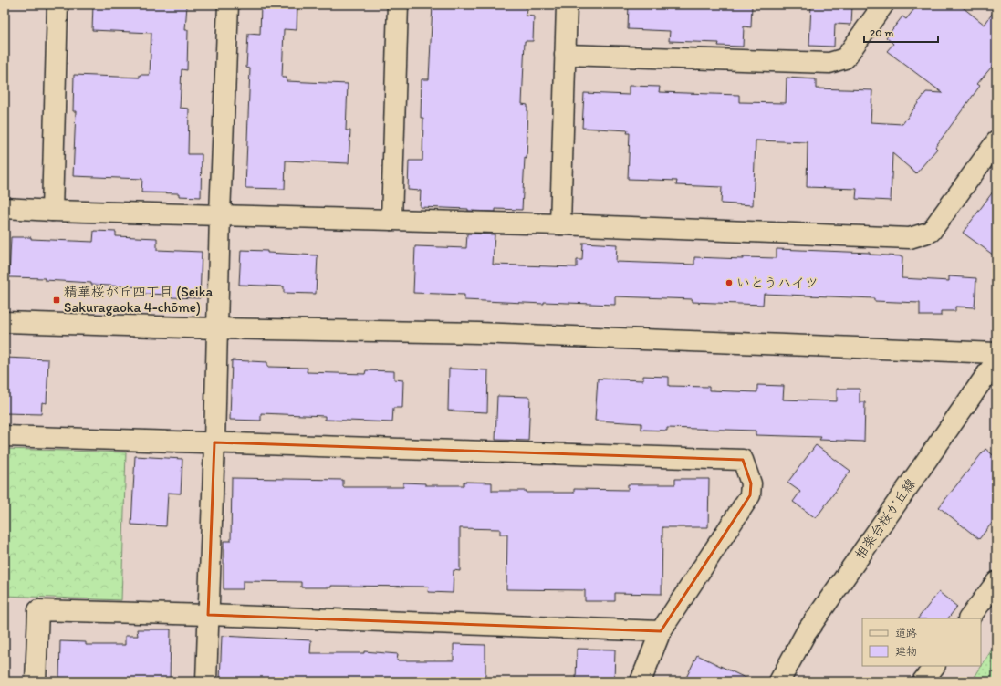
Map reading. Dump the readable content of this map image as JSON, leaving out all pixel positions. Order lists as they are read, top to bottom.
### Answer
{
  "streets": {
    "street": ["相楽台桜が丘線"]
  },
  "places": {
    "other": ["いとうハイツ"],
    "transit": ["精華桜が丘四丁目 (Seika Sakuragaoka 4-chōme)"]
  },
  "legend": ["道路", "建物"],
  "scale_bar": "20 m"
}
